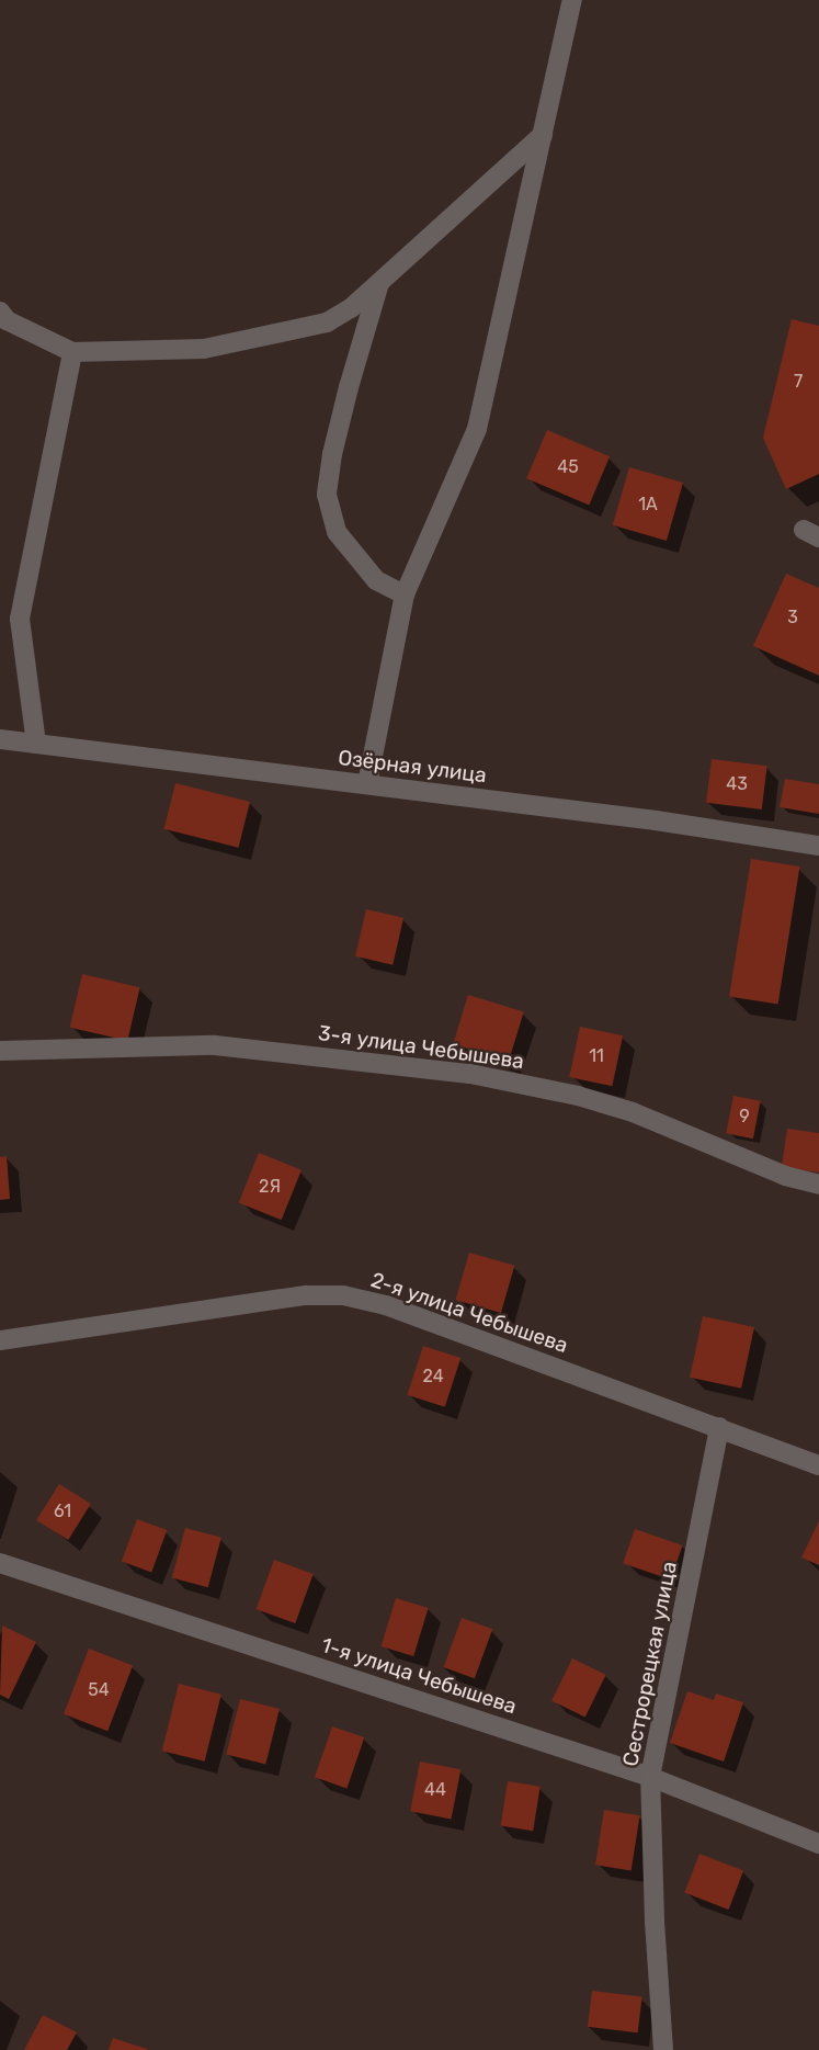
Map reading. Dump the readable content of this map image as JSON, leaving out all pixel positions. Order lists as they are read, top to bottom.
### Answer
{
  "streets": {
    "street": [
      "Озёрная улица",
      "3-я улица Чебышева",
      "2-я улица Чебышева",
      "Сестрорецкая улица",
      "1-я улица Чебышева"
    ]
  },
  "crossings": [
    ["2-я улица Чебышева", "Сестрорецкая улица"],
    ["Сестрорецкая улица", "1-я улица Чебышева"]
  ],
  "house_numbers": [
    "7",
    "45",
    "1А",
    "3",
    "43",
    "11",
    "9",
    "2Я",
    "24",
    "61",
    "54",
    "44"
  ]
}
